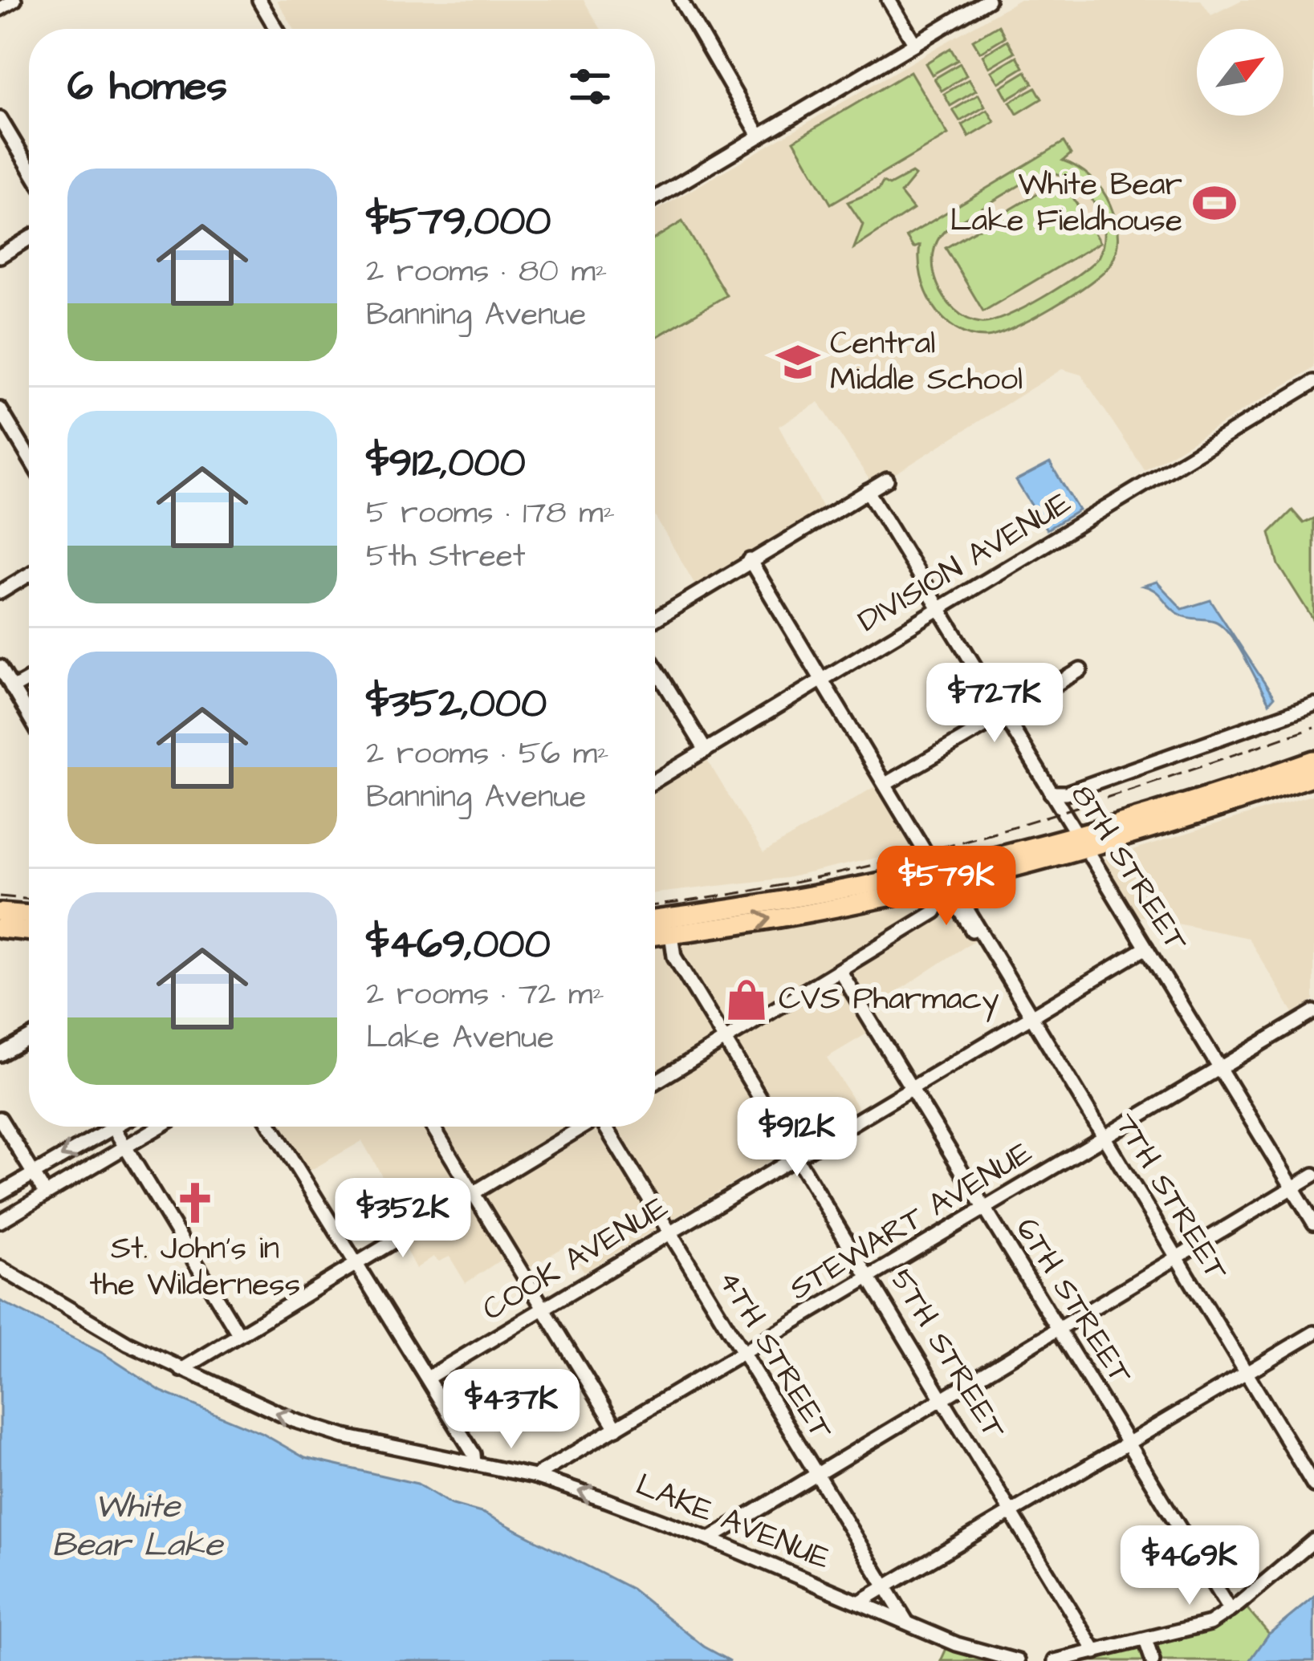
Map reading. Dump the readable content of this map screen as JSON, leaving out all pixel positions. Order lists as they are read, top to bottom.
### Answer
{
  "streets": {
    "street": [
      "DIVISION AVENUE",
      "8TH STREET",
      "7TH STREET",
      "STEWART AVENUE",
      "COOK AVENUE",
      "6TH STREET",
      "5TH STREET",
      "4TH STREET",
      "LAKE AVENUE"
    ]
  },
  "crossings": [
    ["DIVISION AVENUE", "8TH STREET"],
    ["DIVISION AVENUE", "7TH STREET"],
    ["8TH STREET", "STEWART AVENUE"],
    ["8TH STREET", "COOK AVENUE"],
    ["7TH STREET", "STEWART AVENUE"],
    ["7TH STREET", "COOK AVENUE"],
    ["STEWART AVENUE", "6TH STREET"],
    ["STEWART AVENUE", "5TH STREET"],
    ["STEWART AVENUE", "4TH STREET"],
    ["STEWART AVENUE", "LAKE AVENUE"],
    ["COOK AVENUE", "6TH STREET"],
    ["COOK AVENUE", "5TH STREET"],
    ["COOK AVENUE", "4TH STREET"],
    ["4TH STREET", "LAKE AVENUE"]
  ],
  "one_way": ["LAKE AVENUE"],
  "water": ["White Bear Lake"],
  "places": {
    "sports": ["White Bear Lake Fieldhouse"],
    "school or university": ["Central Middle School"],
    "shop": ["CVS Pharmacy"],
    "church": ["St. John's in the Wilderness"]
  },
  "north": "top right",
  "page": {
    "heading": "6 homes",
    "list": [
      {
        "name": "$579,000",
        "note": "2 rooms · 80 m² · Banning Avenue"
      },
      {
        "name": "$912,000",
        "note": "5 rooms · 178 m² · 5th Street"
      },
      {
        "name": "$352,000",
        "note": "2 rooms · 56 m² · Banning Avenue"
      },
      {
        "name": "$469,000",
        "note": "2 rooms · 72 m² · Lake Avenue"
      }
    ],
    "price": [
      "$727K",
      "$579K",
      "$912K",
      "$352K",
      "$437K",
      "$469K"
    ]
  }
}
